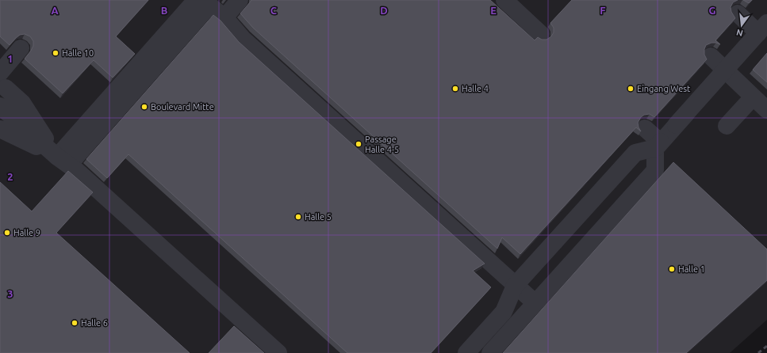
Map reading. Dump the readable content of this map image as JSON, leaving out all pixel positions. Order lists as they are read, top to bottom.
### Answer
{
  "places": [
    "Halle 10",
    "Halle 4",
    "Eingang West",
    "Boulevard Mitte",
    "Passage Halle 4-5",
    "Halle 5",
    "Halle 9",
    "Halle 1",
    "Halle 6"
  ],
  "north": "bottom",
  "grid": {
    "columns": [
      "A",
      "B",
      "C",
      "D",
      "E",
      "F",
      "G"
    ],
    "rows": ["1", "2", "3"]
  }
}
